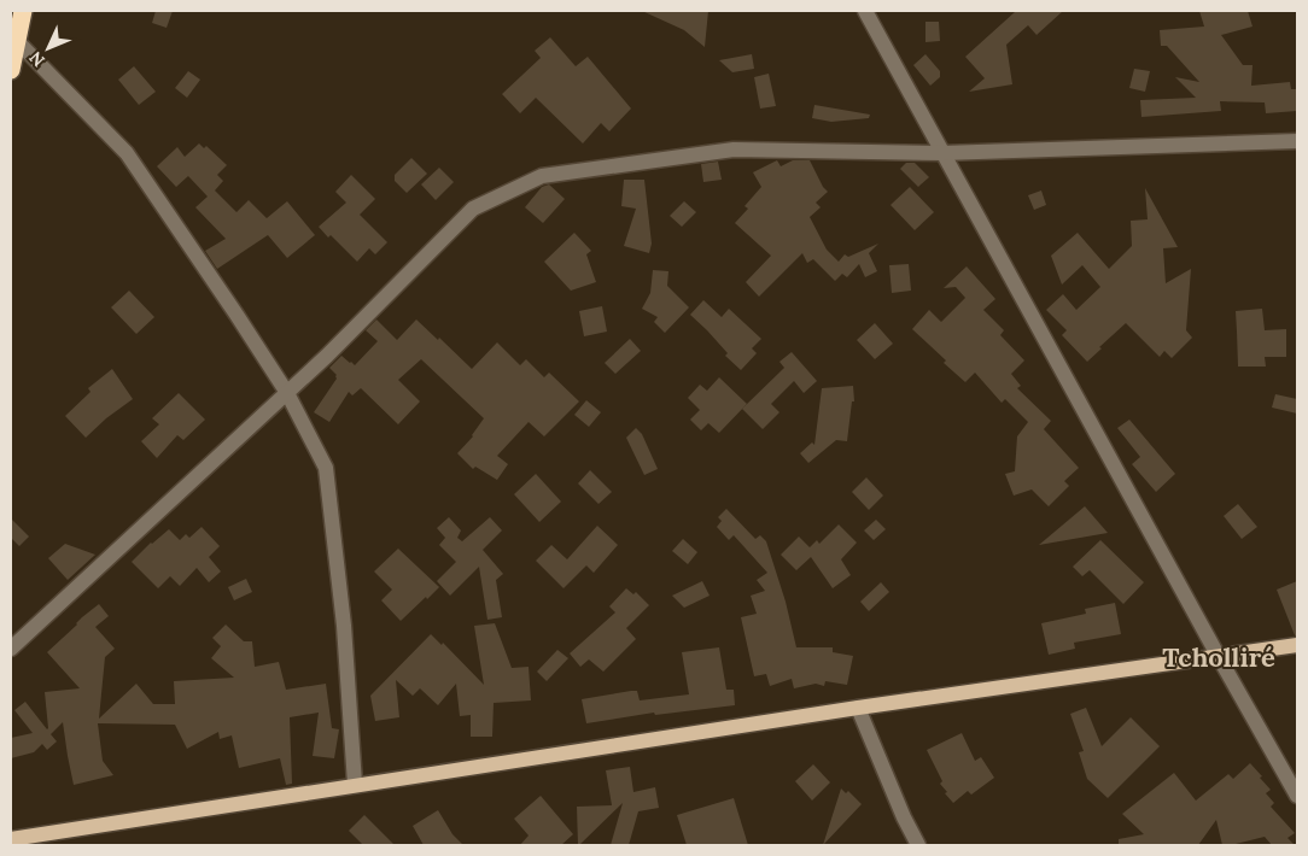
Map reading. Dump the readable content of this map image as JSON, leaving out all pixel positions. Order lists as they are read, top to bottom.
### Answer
{
  "districts": ["Tcholliré"],
  "north": "bottom left"
}
